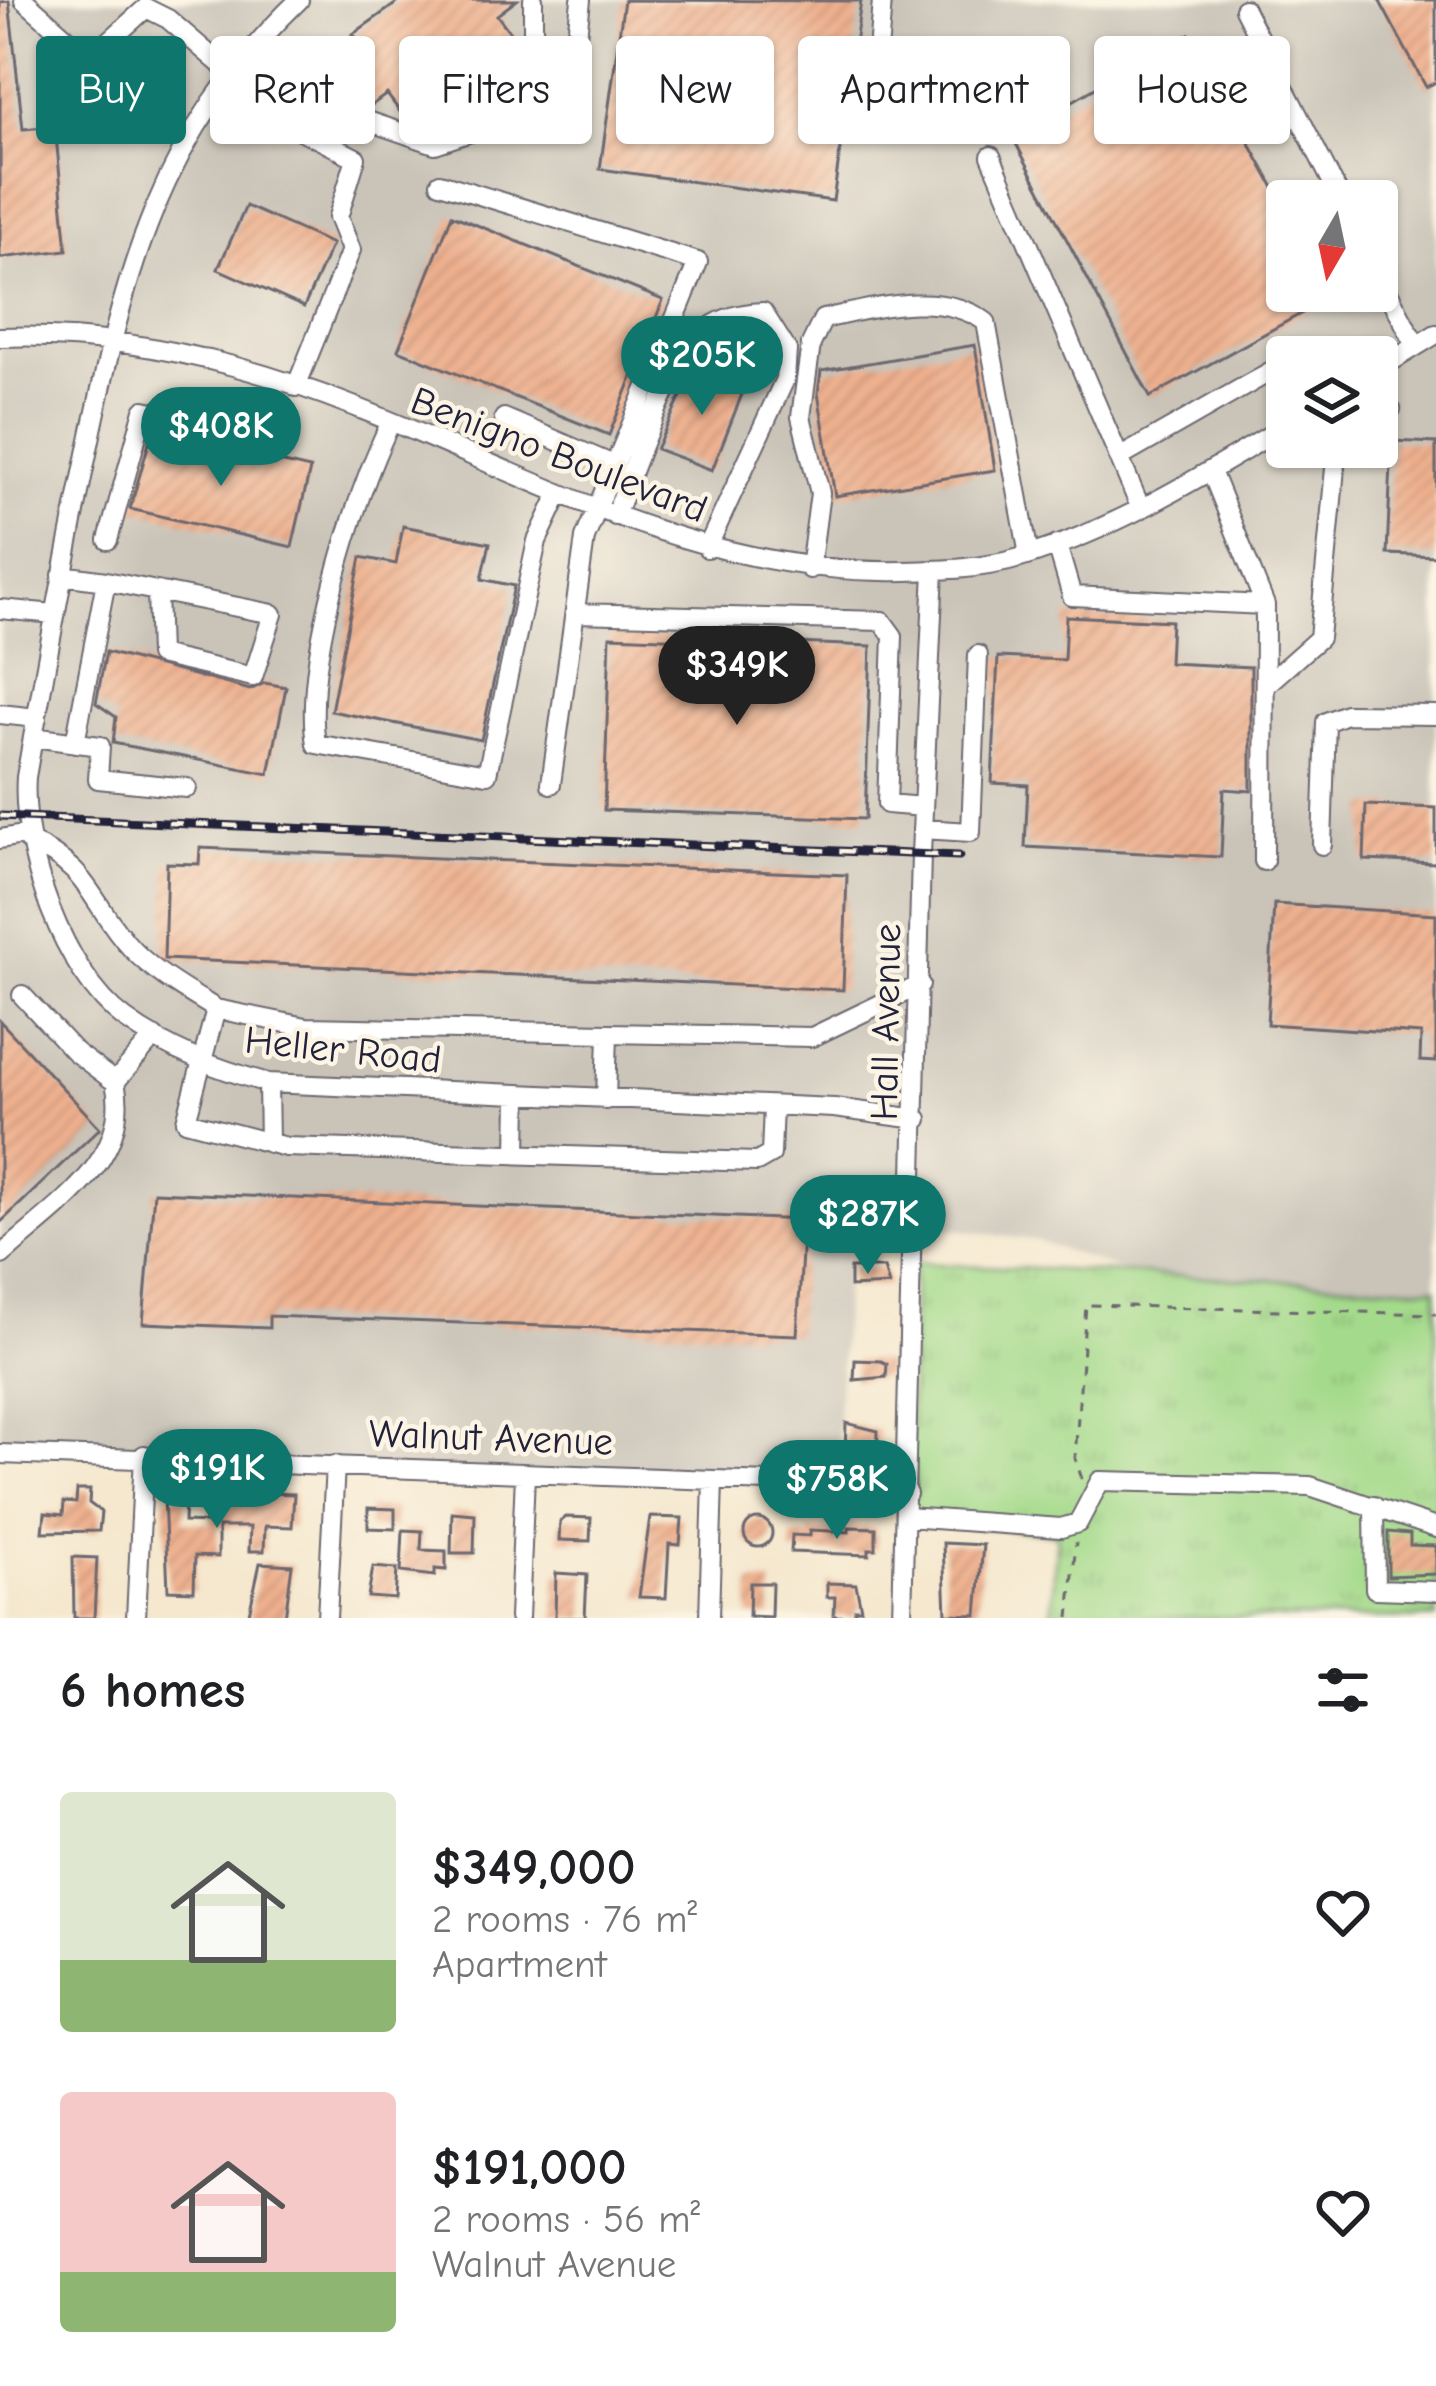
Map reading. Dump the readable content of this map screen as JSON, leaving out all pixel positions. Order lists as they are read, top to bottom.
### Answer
{
  "streets": {
    "street": [
      "Benigno Boulevard",
      "Hall Avenue",
      "Heller Road",
      "Walnut Avenue"
    ]
  },
  "crossings": [
    ["Benigno Boulevard", "Hall Avenue"],
    ["Benigno Boulevard", "Heller Road"],
    ["Hall Avenue", "Heller Road"],
    ["Hall Avenue", "Walnut Avenue"]
  ],
  "north": "bottom",
  "page": {
    "chip": [
      "Buy",
      "Rent",
      "Filters",
      "New",
      "Apartment",
      "House"
    ],
    "price": [
      "$205K",
      "$408K",
      "$349K",
      "$287K",
      "$191K",
      "$758K"
    ],
    "heading": "6 homes",
    "list": [
      {
        "name": "$349,000",
        "note": "2 rooms · 76 m² · Apartment"
      },
      {
        "name": "$191,000",
        "note": "2 rooms · 56 m² · Walnut Avenue"
      }
    ]
  }
}
